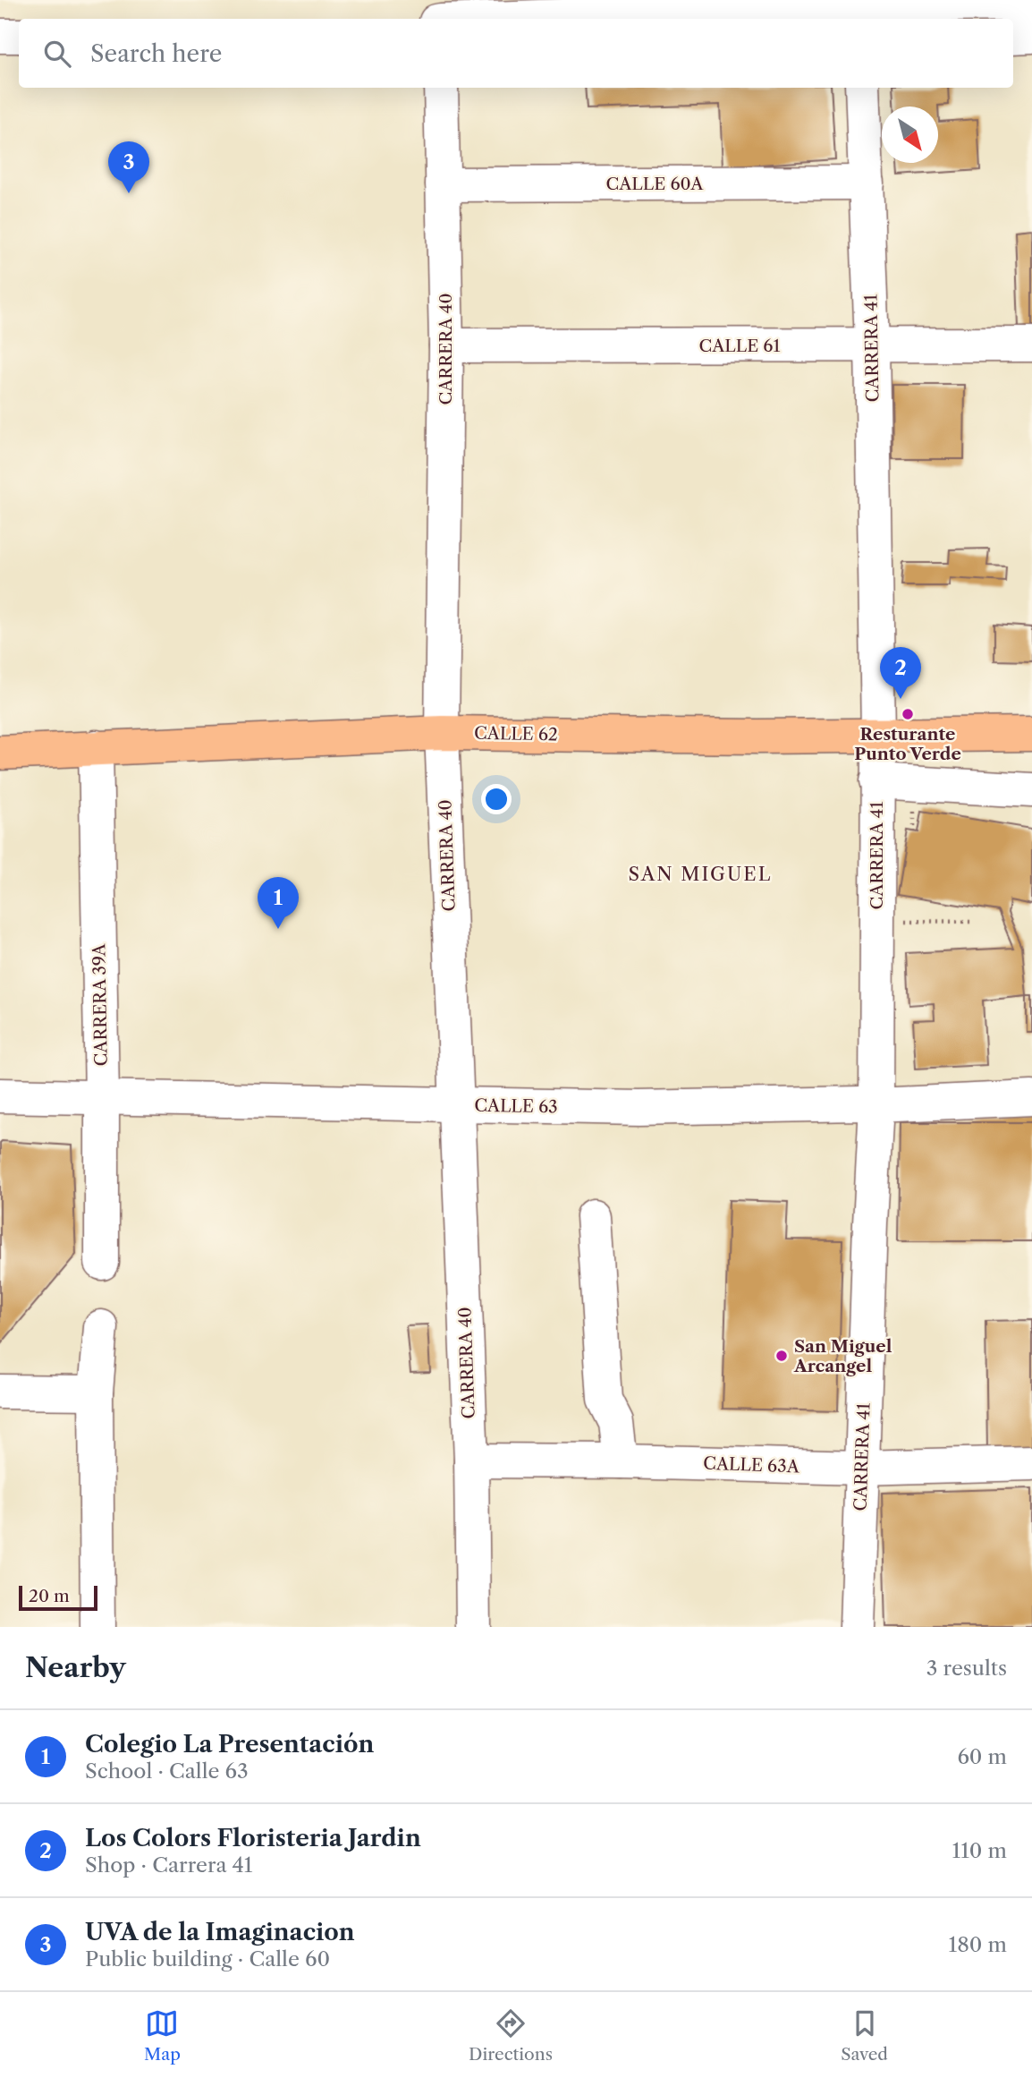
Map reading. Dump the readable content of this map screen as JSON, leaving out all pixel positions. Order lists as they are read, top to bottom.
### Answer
{
  "streets": {
    "main road": ["CALLE 62"],
    "street": [
      "CALLE 60A",
      "CALLE 61",
      "CARRERA 41",
      "CARRERA 40",
      "CARRERA 39A",
      "CALLE 63",
      "CALLE 63A"
    ]
  },
  "crossings": [
    ["CALLE 60A", "CARRERA 41"],
    ["CALLE 60A", "CARRERA 40"],
    ["CALLE 61", "CARRERA 41"],
    ["CALLE 61", "CARRERA 40"],
    ["CARRERA 41", "CALLE 62"],
    ["CARRERA 41", "CALLE 63"],
    ["CARRERA 41", "CALLE 63A"],
    ["CARRERA 40", "CALLE 62"],
    ["CARRERA 40", "CALLE 63"],
    ["CARRERA 40", "CALLE 63A"],
    ["CALLE 62", "CARRERA 39A"],
    ["CARRERA 39A", "CALLE 63"]
  ],
  "districts": ["SAN MIGUEL"],
  "places": ["Resturante Punto Verde", "San Miguel Arcangel"],
  "scale_bar": "20 m",
  "north": "bottom right",
  "page": {
    "search": "Search here",
    "pins": ["3", "2", "1"],
    "scale": "20 m",
    "heading": ["Nearby", "3 results"],
    "list": [
      {
        "mark": "1",
        "name": "Colegio La Presentación",
        "note": "School · Calle 63",
        "value": "60 m"
      },
      {
        "mark": "2",
        "name": "Los Colors Floristeria Jardin",
        "note": "Shop · Carrera 41",
        "value": "110 m"
      },
      {
        "mark": "3",
        "name": "UVA de la Imaginacion",
        "note": "Public building · Calle 60",
        "value": "180 m"
      }
    ],
    "nav": ["Map", "Directions", "Saved"]
  }
}
